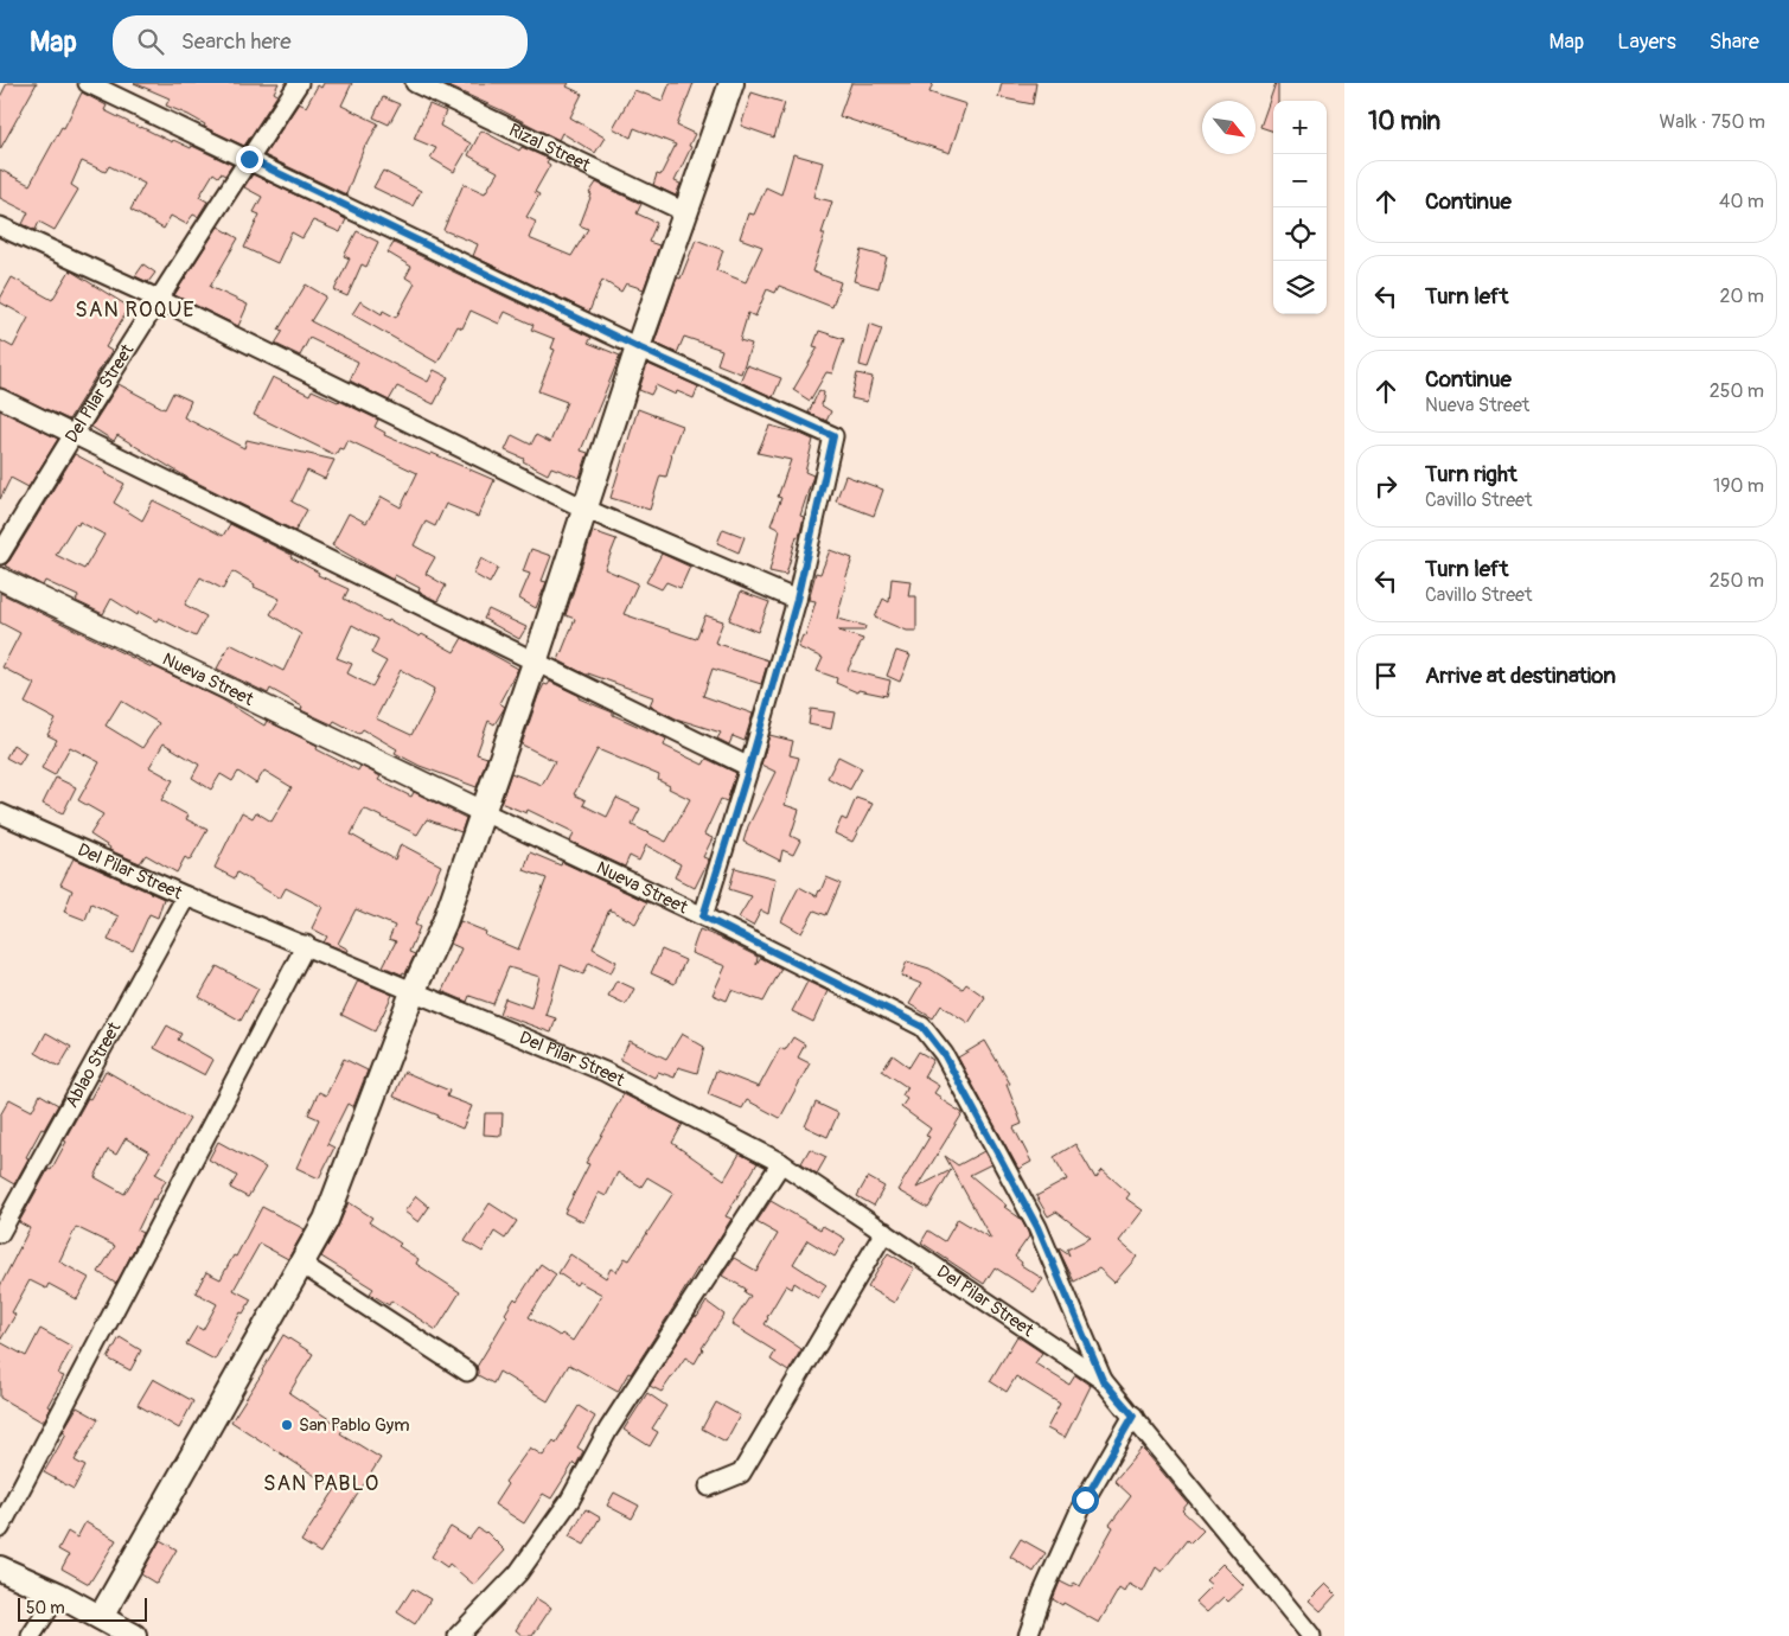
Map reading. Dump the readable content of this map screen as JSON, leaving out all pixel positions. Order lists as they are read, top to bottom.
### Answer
{
  "streets": {
    "street": [
      "Rizal Street",
      "Del Pilar Street",
      "Nueva Street",
      "Ablao Street"
    ]
  },
  "crossings": [
    ["Del Pilar Street", "Nueva Street"],
    ["Del Pilar Street", "Ablao Street"]
  ],
  "districts": ["SAN ROQUE", "SAN PABLO"],
  "places": ["San Pablo Gym"],
  "scale_bar": "50 m",
  "north": "bottom right",
  "page": {
    "header": "Map",
    "search": "Search here",
    "nav": ["Map", "Layers", "Share"],
    "heading": ["10 min", "Walk · 750 m"],
    "map_buttons": ["+", "−"],
    "list": [
      ["Continue", "40 m"],
      ["Turn left", "20 m"],
      ["Continue", "Nueva Street", "250 m"],
      ["Turn right", "Cavillo Street", "190 m"],
      ["Turn left", "Cavillo Street", "250 m"],
      "Arrive at destination"
    ],
    "scale": "50 m"
  }
}
